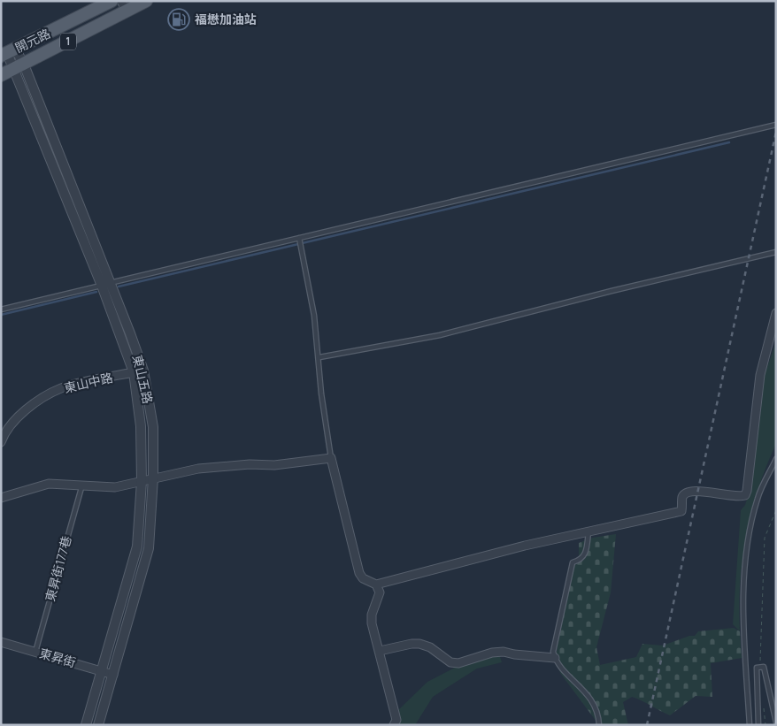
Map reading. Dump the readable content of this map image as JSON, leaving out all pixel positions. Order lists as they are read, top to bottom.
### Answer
{
  "streets": {
    "main road": ["開元路", "1"],
    "street": ["東山五路", "東山中路", "東昇街"],
    "lane": ["東昇街177巷"]
  },
  "crossings": [
    ["開元路", "東山五路"],
    ["東山五路", "東山中路"],
    ["東山五路", "東昇街"],
    ["東昇街177巷", "東昇街"]
  ],
  "places": {
    "fuel station": ["福懋加油站"]
  }
}
